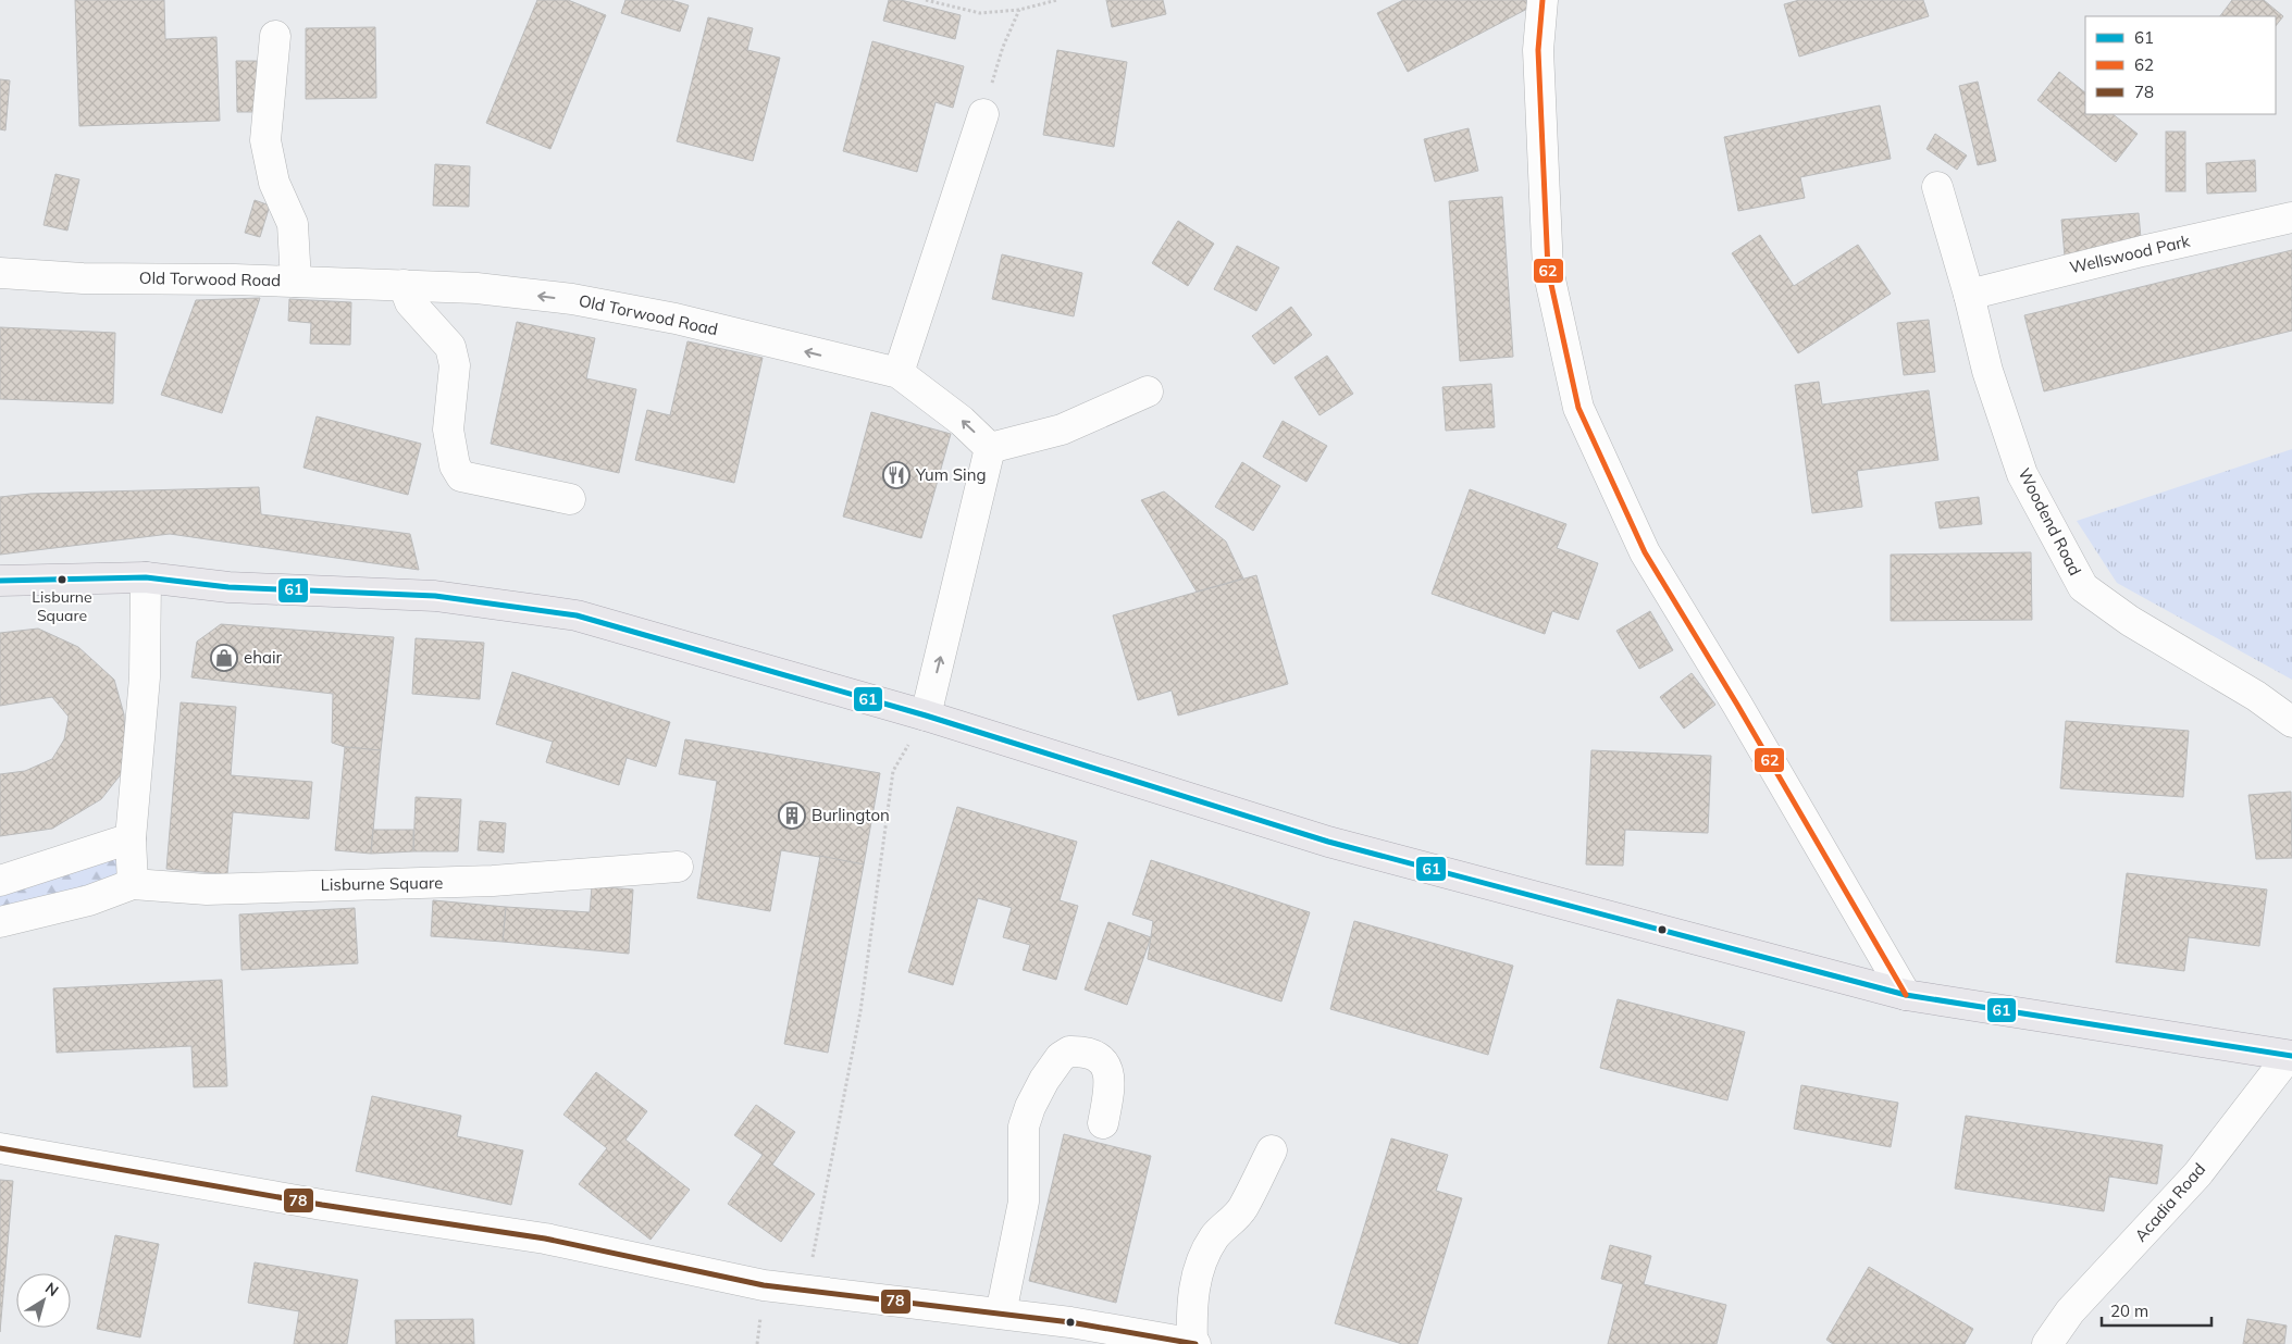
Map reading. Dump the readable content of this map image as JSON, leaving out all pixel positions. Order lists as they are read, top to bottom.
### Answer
{
  "streets": {
    "street": [
      "Wellswood Park",
      "Old Torwood Road",
      "Woodend Road",
      "Lisburne Square",
      "Acadia Road"
    ]
  },
  "crossings": [
    ["Wellswood Park", "Woodend Road"]
  ],
  "one_way": ["Old Torwood Road"],
  "places": {
    "restaurant": ["Yum Sing"],
    "other": ["Lisburne Square"],
    "shop": ["ehair"],
    "building": ["Burlington"]
  },
  "lines": ["transit line 62", "transit line 61", "transit line 78"],
  "legend": ["61", "62", "78"],
  "scale_bar": "20 m",
  "north": "top right"
}
